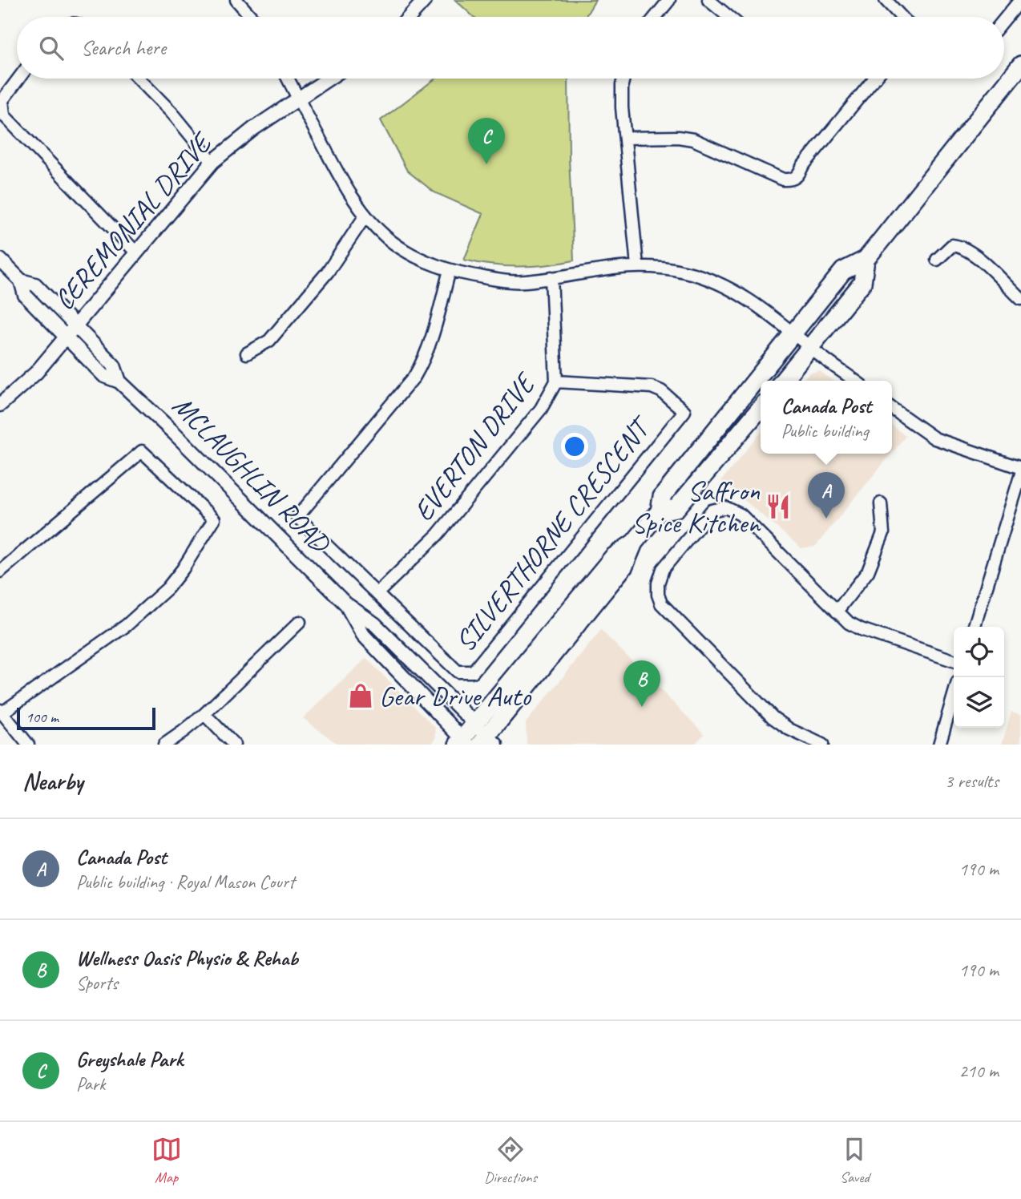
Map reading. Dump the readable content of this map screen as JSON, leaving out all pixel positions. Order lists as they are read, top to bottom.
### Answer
{
  "streets": {
    "street": [
      "CEREMONIAL DRIVE",
      "EVERTON DRIVE",
      "MCLAUGHLIN ROAD",
      "SILVERTHORNE CRESCENT"
    ]
  },
  "crossings": [
    ["CEREMONIAL DRIVE", "MCLAUGHLIN ROAD"],
    ["EVERTON DRIVE", "SILVERTHORNE CRESCENT"]
  ],
  "places": {
    "restaurant": ["Saffron Spice Kitchen"],
    "shop": ["Gear Drive Auto"]
  },
  "scale_bar": "100 m",
  "page": {
    "search": "Search here",
    "pins": ["C", "A", "B"],
    "popup": ["Canada Post", "Public building"],
    "scale": "100 m",
    "heading": ["Nearby", "3 results"],
    "list": [
      {
        "mark": "A",
        "name": "Canada Post",
        "note": "Public building · Royal Mason Court",
        "value": "190 m"
      },
      {
        "mark": "B",
        "name": "Wellness Oasis Physio & Rehab",
        "note": "Sports",
        "value": "190 m"
      },
      {
        "mark": "C",
        "name": "Greyshale Park",
        "note": "Park",
        "value": "210 m"
      }
    ],
    "nav": ["Map", "Directions", "Saved"]
  }
}
